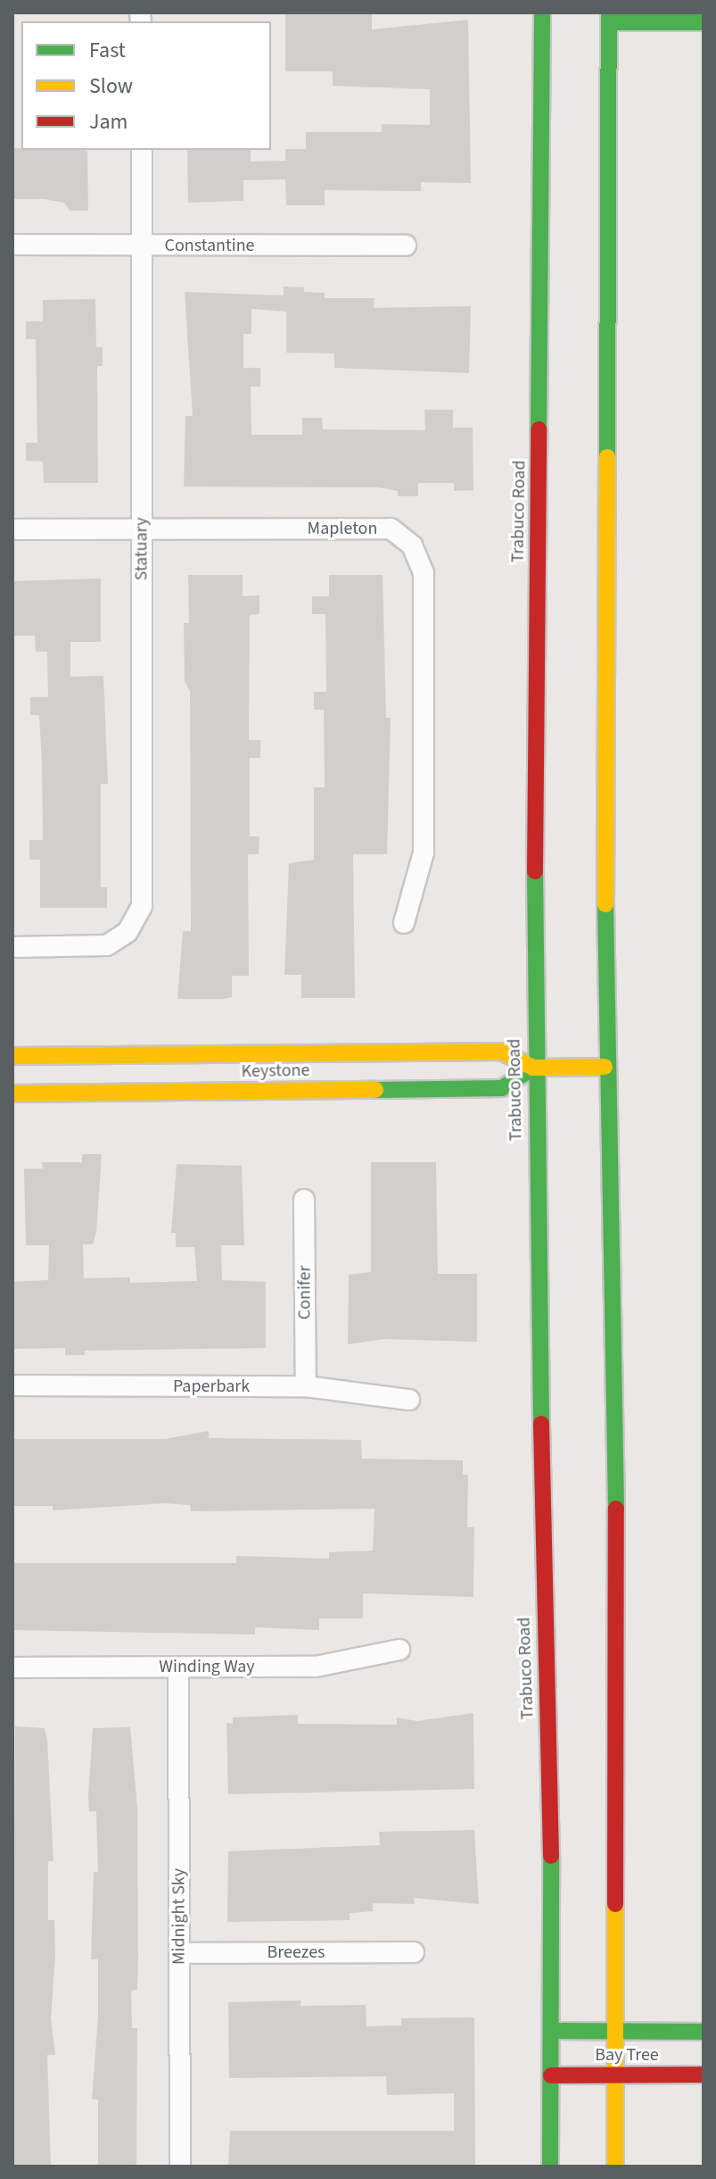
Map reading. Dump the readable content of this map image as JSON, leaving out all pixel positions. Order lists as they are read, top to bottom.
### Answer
{
  "streets": {
    "main road": ["Trabuco Road", "Keystone", "Bay Tree"],
    "street": [
      "Constantine",
      "Mapleton",
      "Statuary",
      "Conifer",
      "Paperbark",
      "Winding Way",
      "Midnight Sky",
      "Breezes"
    ]
  },
  "crossings": [
    ["Constantine", "Statuary"],
    ["Trabuco Road", "Keystone"],
    ["Trabuco Road", "Bay Tree"],
    ["Mapleton", "Statuary"],
    ["Conifer", "Paperbark"],
    ["Winding Way", "Midnight Sky"],
    ["Midnight Sky", "Breezes"]
  ],
  "legend": ["Fast", "Slow", "Jam"]
}
